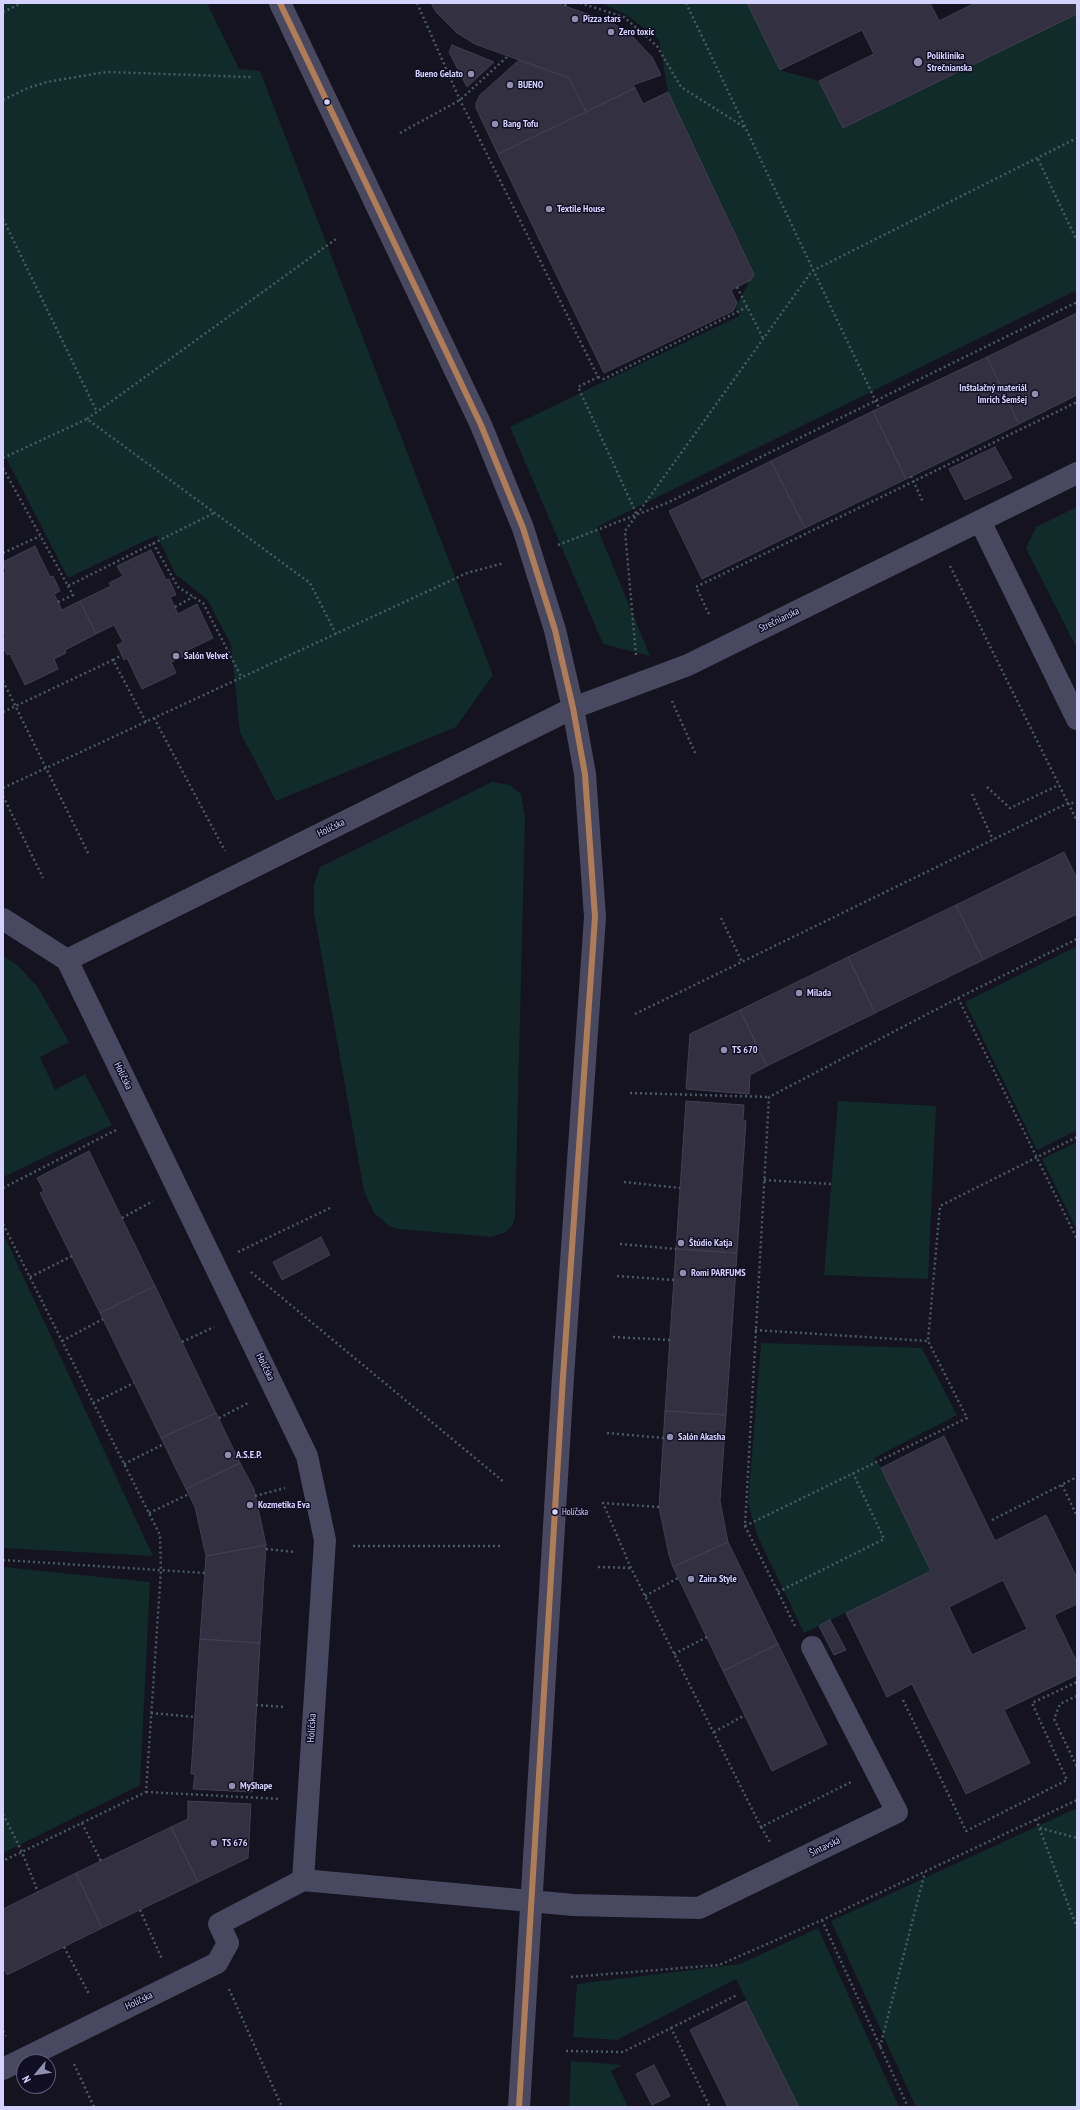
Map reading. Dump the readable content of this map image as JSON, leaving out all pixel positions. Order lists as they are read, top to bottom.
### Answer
{
  "streets": {
    "street": ["Strečnianska", "Holíčska", "Šintavská"]
  },
  "crossings": [
    ["Strečnianska", "Holíčska"]
  ],
  "places": [
    "Pizza stars",
    "Zero toxic",
    "Poliklinika Strečnianska",
    "Bueno Gelato",
    "BUENO",
    "Bang Tofu",
    "Textile House",
    "Inštalačný materiál Imrich Šemšej",
    "Salón Velvet",
    "Milada",
    "TS 670",
    "Štúdio Katja",
    "Romi PARFUMS",
    "Salón Akasha",
    "A.S.E.P.",
    "Kozmetika Eva",
    "Holíčska",
    "Zaira Style",
    "MyShape",
    "TS 676"
  ],
  "north": "bottom left"
}
